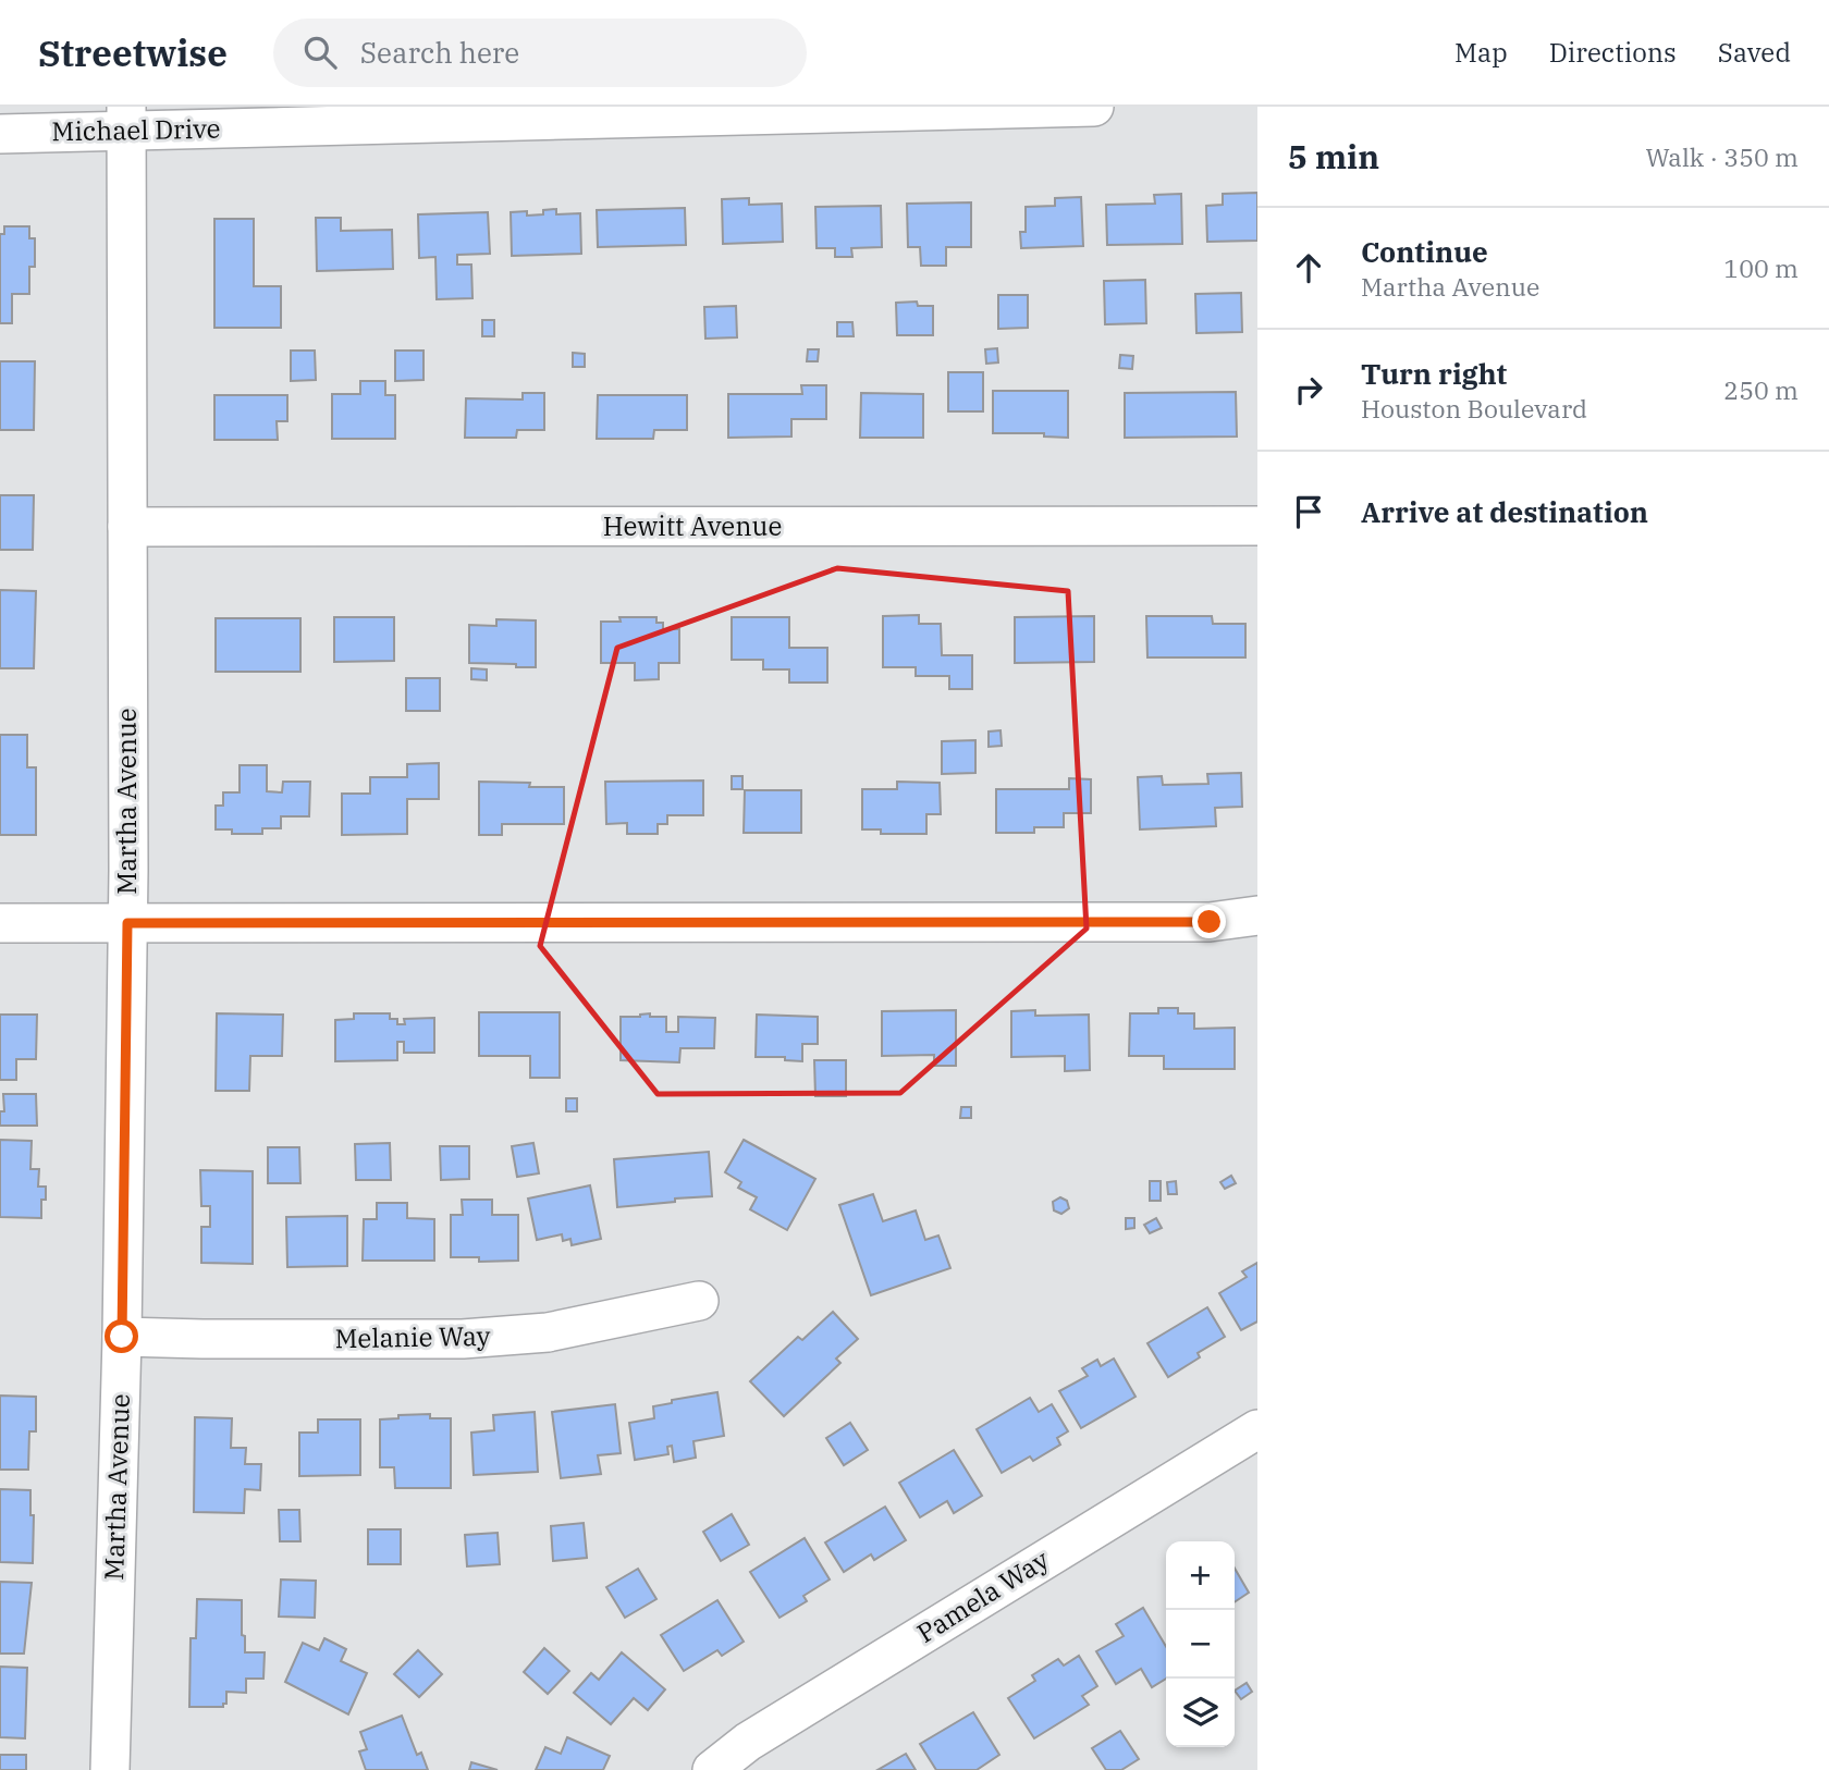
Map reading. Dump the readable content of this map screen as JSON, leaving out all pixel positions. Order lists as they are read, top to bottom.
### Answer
{
  "streets": {
    "street": [
      "Michael Drive",
      "Hewitt Avenue",
      "Martha Avenue",
      "Melanie Way",
      "Pamela Way"
    ]
  },
  "crossings": [
    ["Michael Drive", "Martha Avenue"],
    ["Hewitt Avenue", "Martha Avenue"],
    ["Martha Avenue", "Melanie Way"]
  ],
  "page": {
    "header": "Streetwise",
    "search": "Search here",
    "nav": ["Map", "Directions", "Saved"],
    "heading": ["5 min", "Walk · 350 m"],
    "list": [
      ["Continue", "Martha Avenue", "100 m"],
      ["Turn right", "Houston Boulevard", "250 m"],
      "Arrive at destination"
    ],
    "map_buttons": ["+", "−"]
  }
}
